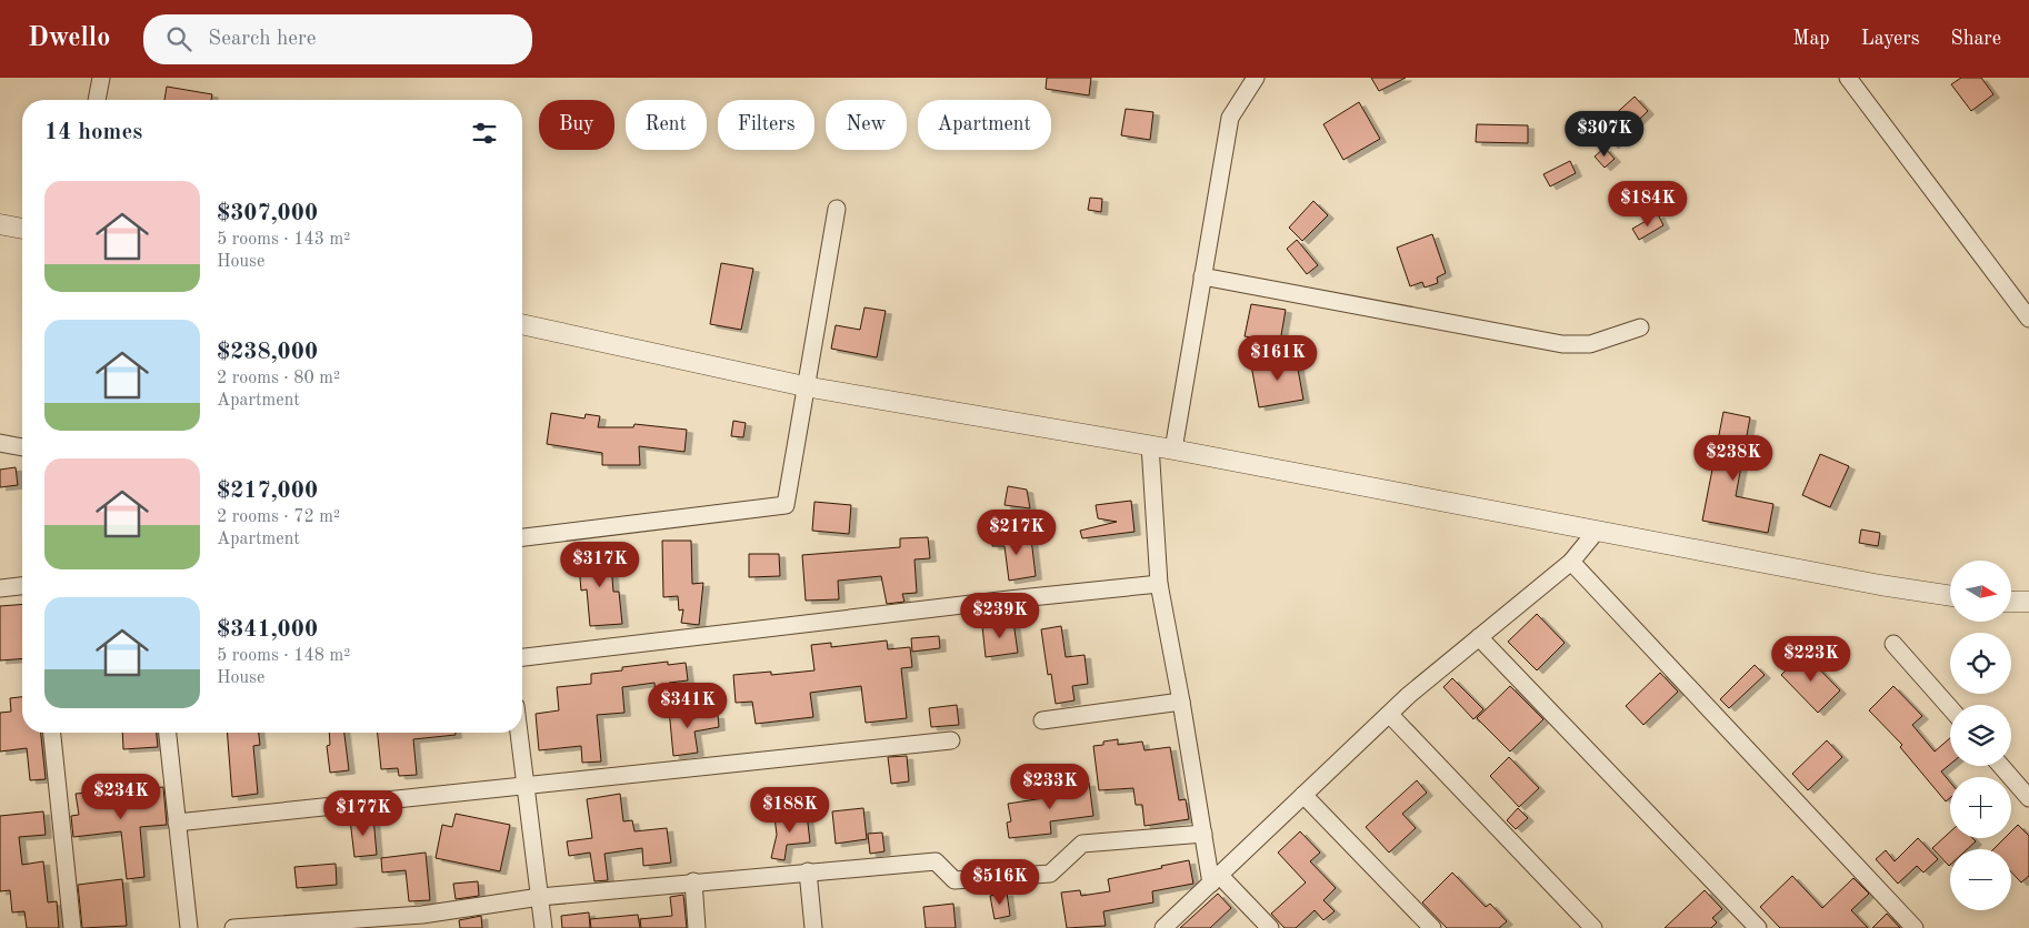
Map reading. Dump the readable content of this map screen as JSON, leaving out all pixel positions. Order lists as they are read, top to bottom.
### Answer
{
  "north": "right",
  "page": {
    "header": "Dwello",
    "search": "Search here",
    "nav": ["Map", "Layers", "Share"],
    "chip": [
      "Buy",
      "Rent",
      "Filters",
      "New",
      "Apartment"
    ],
    "heading": "14 homes",
    "price": [
      "$307K",
      "$184K",
      "$161K",
      "$238K",
      "$217K",
      "$317K",
      "$239K",
      "$223K",
      "$341K",
      "$233K",
      "$234K",
      "$188K",
      "$177K",
      "$516K"
    ],
    "list": [
      {
        "name": "$307,000",
        "note": "5 rooms · 143 m² · House"
      },
      {
        "name": "$238,000",
        "note": "2 rooms · 80 m² · Apartment"
      },
      {
        "name": "$217,000",
        "note": "2 rooms · 72 m² · Apartment"
      },
      {
        "name": "$341,000",
        "note": "5 rooms · 148 m² · House"
      }
    ],
    "map_buttons": ["+", "−"]
  }
}
